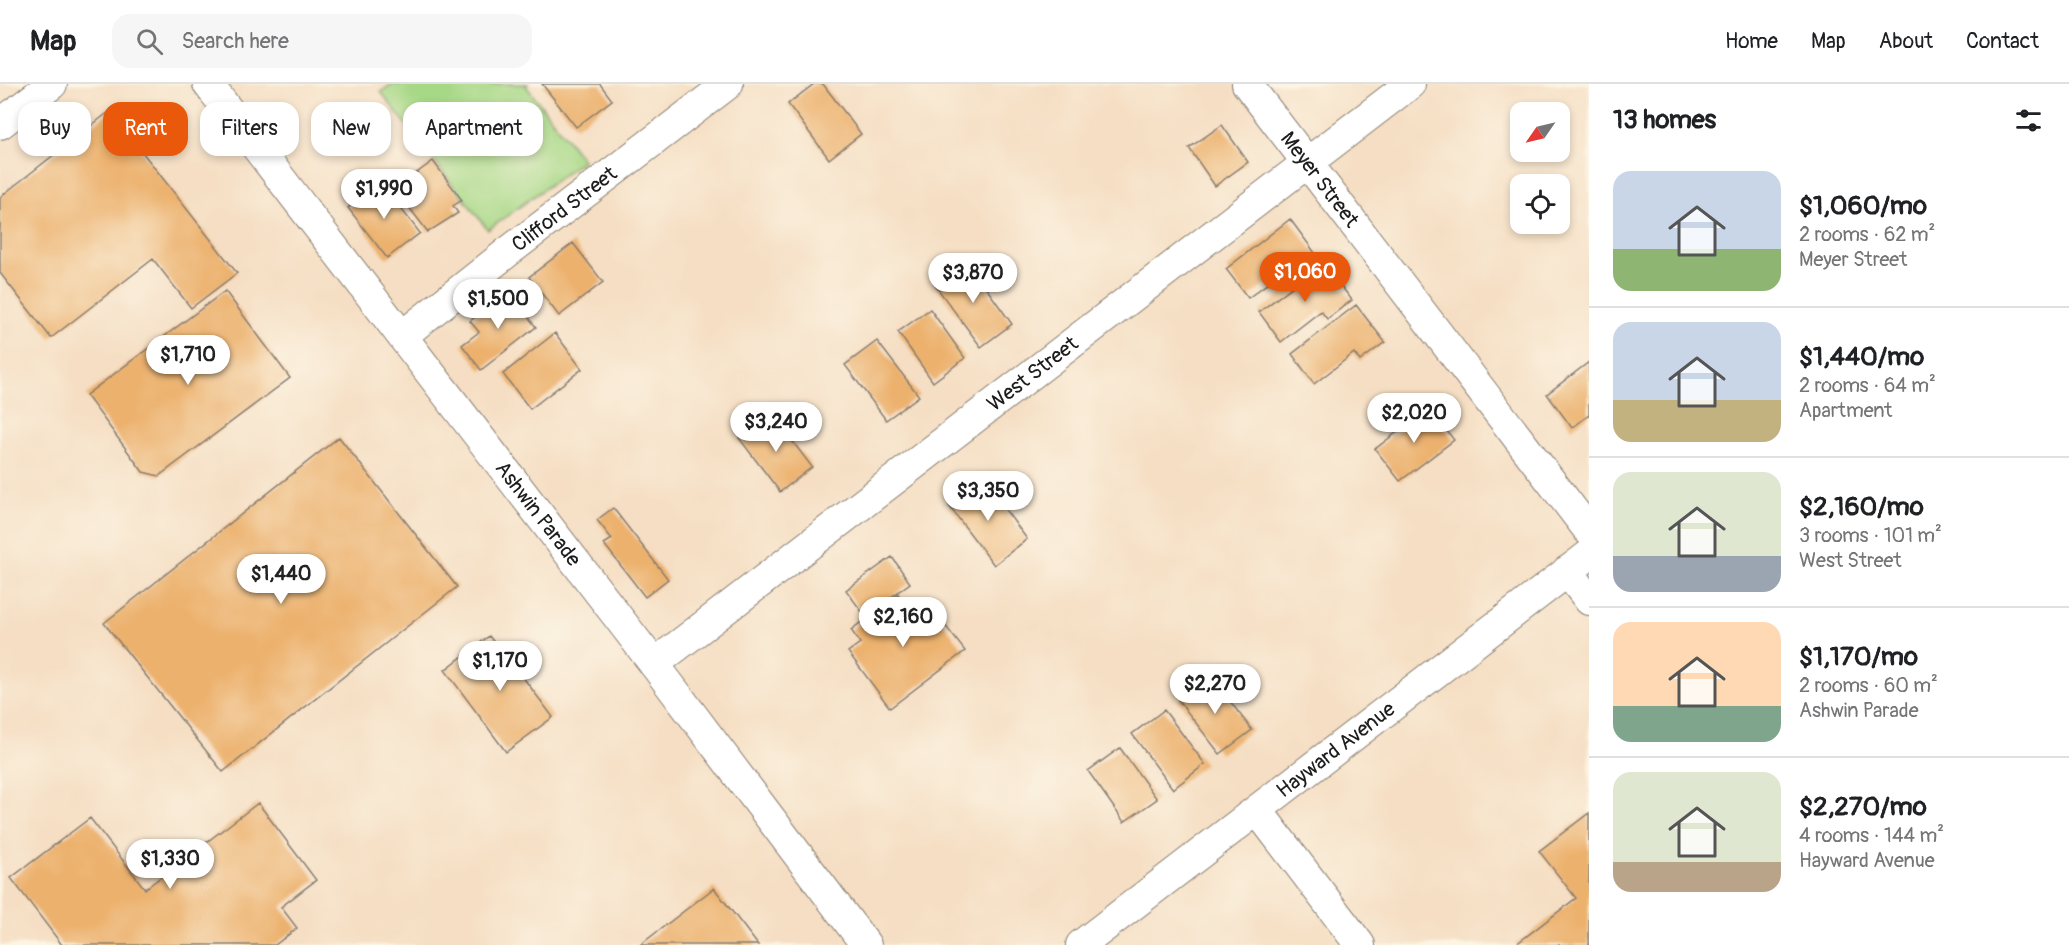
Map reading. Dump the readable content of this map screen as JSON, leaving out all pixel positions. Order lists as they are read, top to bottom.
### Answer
{
  "streets": {
    "street": [
      "Meyer Street",
      "Clifford Street",
      "West Street",
      "Ashwin Parade",
      "Hayward Avenue"
    ]
  },
  "crossings": [
    ["Meyer Street", "West Street"],
    ["Clifford Street", "Ashwin Parade"],
    ["West Street", "Ashwin Parade"]
  ],
  "north": "bottom left",
  "page": {
    "header": "Map",
    "search": "Search here",
    "nav": [
      "Home",
      "Map",
      "About",
      "Contact"
    ],
    "heading": "13 homes",
    "chip": [
      "Buy",
      "Rent",
      "Filters",
      "New",
      "Apartment"
    ],
    "list": [
      {
        "name": "$1,060/mo",
        "note": "2 rooms · 62 m² · Meyer Street"
      },
      {
        "name": "$1,440/mo",
        "note": "2 rooms · 64 m² · Apartment"
      },
      {
        "name": "$2,160/mo",
        "note": "3 rooms · 101 m² · West Street"
      },
      {
        "name": "$1,170/mo",
        "note": "2 rooms · 60 m² · Ashwin Parade"
      },
      {
        "name": "$2,270/mo",
        "note": "4 rooms · 144 m² · Hayward Avenue"
      }
    ],
    "price": [
      "$1,990",
      "$1,060",
      "$3,870",
      "$1,500",
      "$1,710",
      "$2,020",
      "$3,240",
      "$3,350",
      "$1,440",
      "$2,160",
      "$1,170",
      "$2,270",
      "$1,330"
    ]
  }
}
